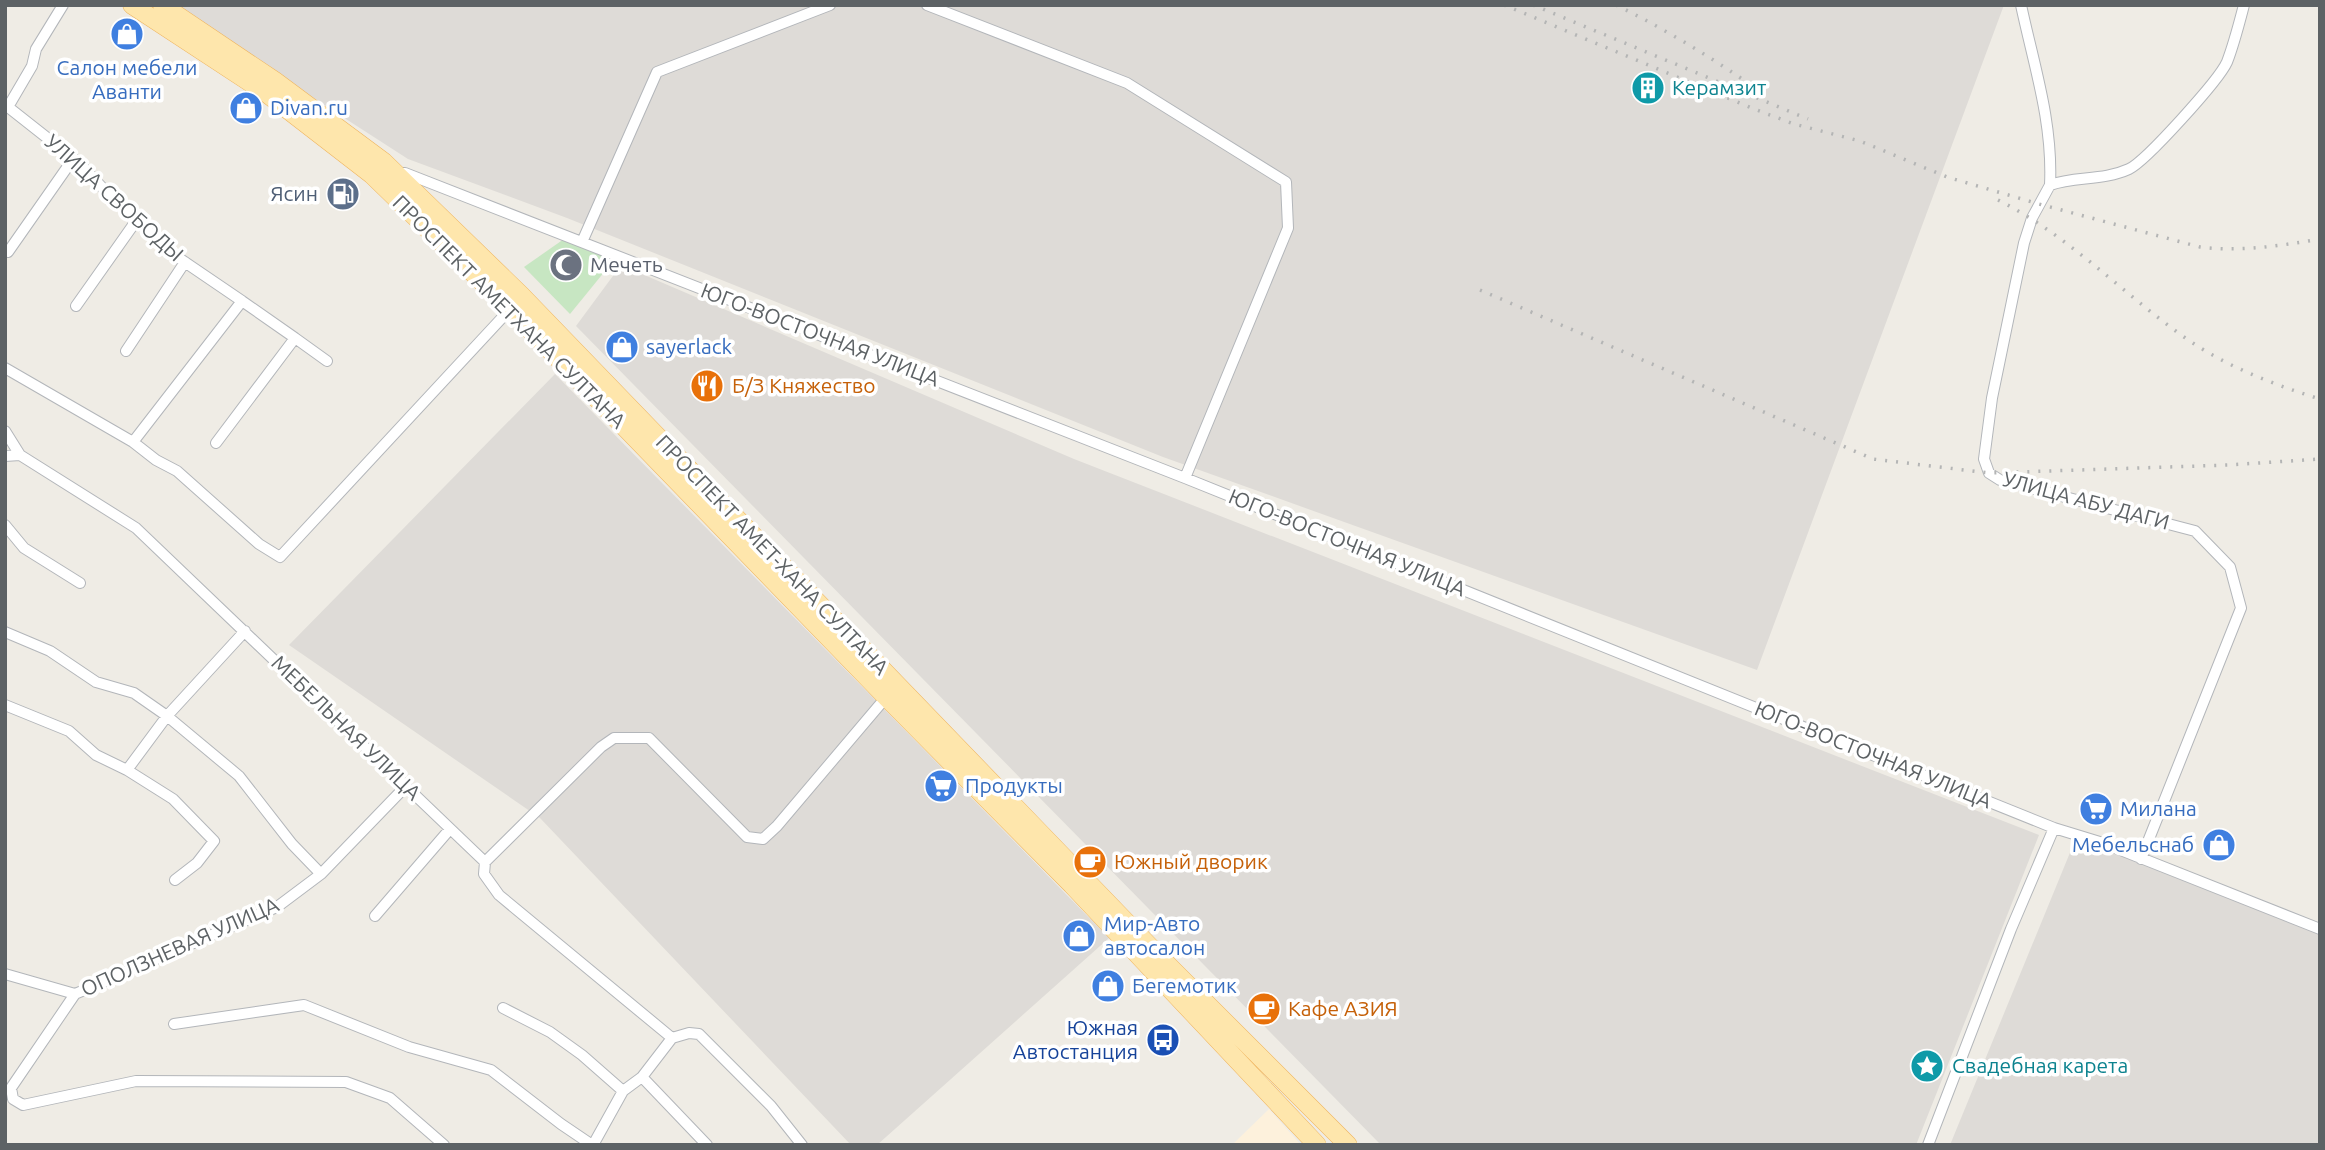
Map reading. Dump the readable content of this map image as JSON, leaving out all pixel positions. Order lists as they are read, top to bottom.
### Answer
{
  "streets": {
    "main road": ["ПРОСПЕКТ АМЕТХАНА СУЛТАНА", "ПРОСПЕКТ АМЕТ-ХАНА СУЛТАНА"],
    "street": [
      "УЛИЦА СВОБОДЫ",
      "ЮГО-ВОСТОЧНАЯ УЛИЦА",
      "УЛИЦА АБУ ДАГИ",
      "МЕБЕЛЬНАЯ УЛИЦА",
      "ОПОЛЗНЕВАЯ УЛИЦА"
    ]
  },
  "crossings": [
    ["ПРОСПЕКТ АМЕТХАНА СУЛТАНА", "ЮГО-ВОСТОЧНАЯ УЛИЦА"],
    ["ПРОСПЕКТ АМЕТХАНА СУЛТАНА", "ПРОСПЕКТ АМЕТ-ХАНА СУЛТАНА"],
    ["ЮГО-ВОСТОЧНАЯ УЛИЦА", "УЛИЦА АБУ ДАГИ"],
    ["ЮГО-ВОСТОЧНАЯ УЛИЦА", "ПРОСПЕКТ АМЕТ-ХАНА СУЛТАНА"],
    ["МЕБЕЛЬНАЯ УЛИЦА", "ОПОЛЗНЕВАЯ УЛИЦА"]
  ],
  "places": {
    "shop": [
      "Салон мебели Аванти",
      "Divan.ru",
      "sayerlack",
      "Мебельснаб",
      "Мир-Авто автосалон",
      "Бегемотик"
    ],
    "building": ["Керамзит"],
    "fuel station": ["Ясин"],
    "mosque": ["Мечеть"],
    "restaurant": ["Б/З Княжество"],
    "supermarket": ["Продукты", "Милана"],
    "cafe": ["Южный дворик", "Кафе АЗИЯ"],
    "bus stop": ["Южная Автостанция"],
    "place": ["Свадебная карета"]
  }
}
